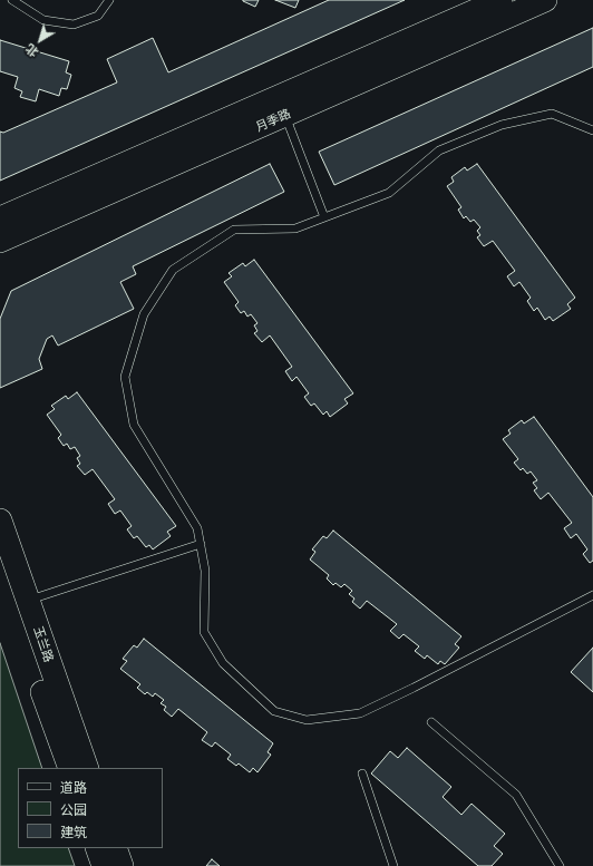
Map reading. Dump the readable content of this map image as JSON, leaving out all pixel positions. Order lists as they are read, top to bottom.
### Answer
{
  "streets": {
    "street": ["月季路", "玉兰路"]
  },
  "legend": ["道路", "公园", "建筑"],
  "north": "bottom left"
}
